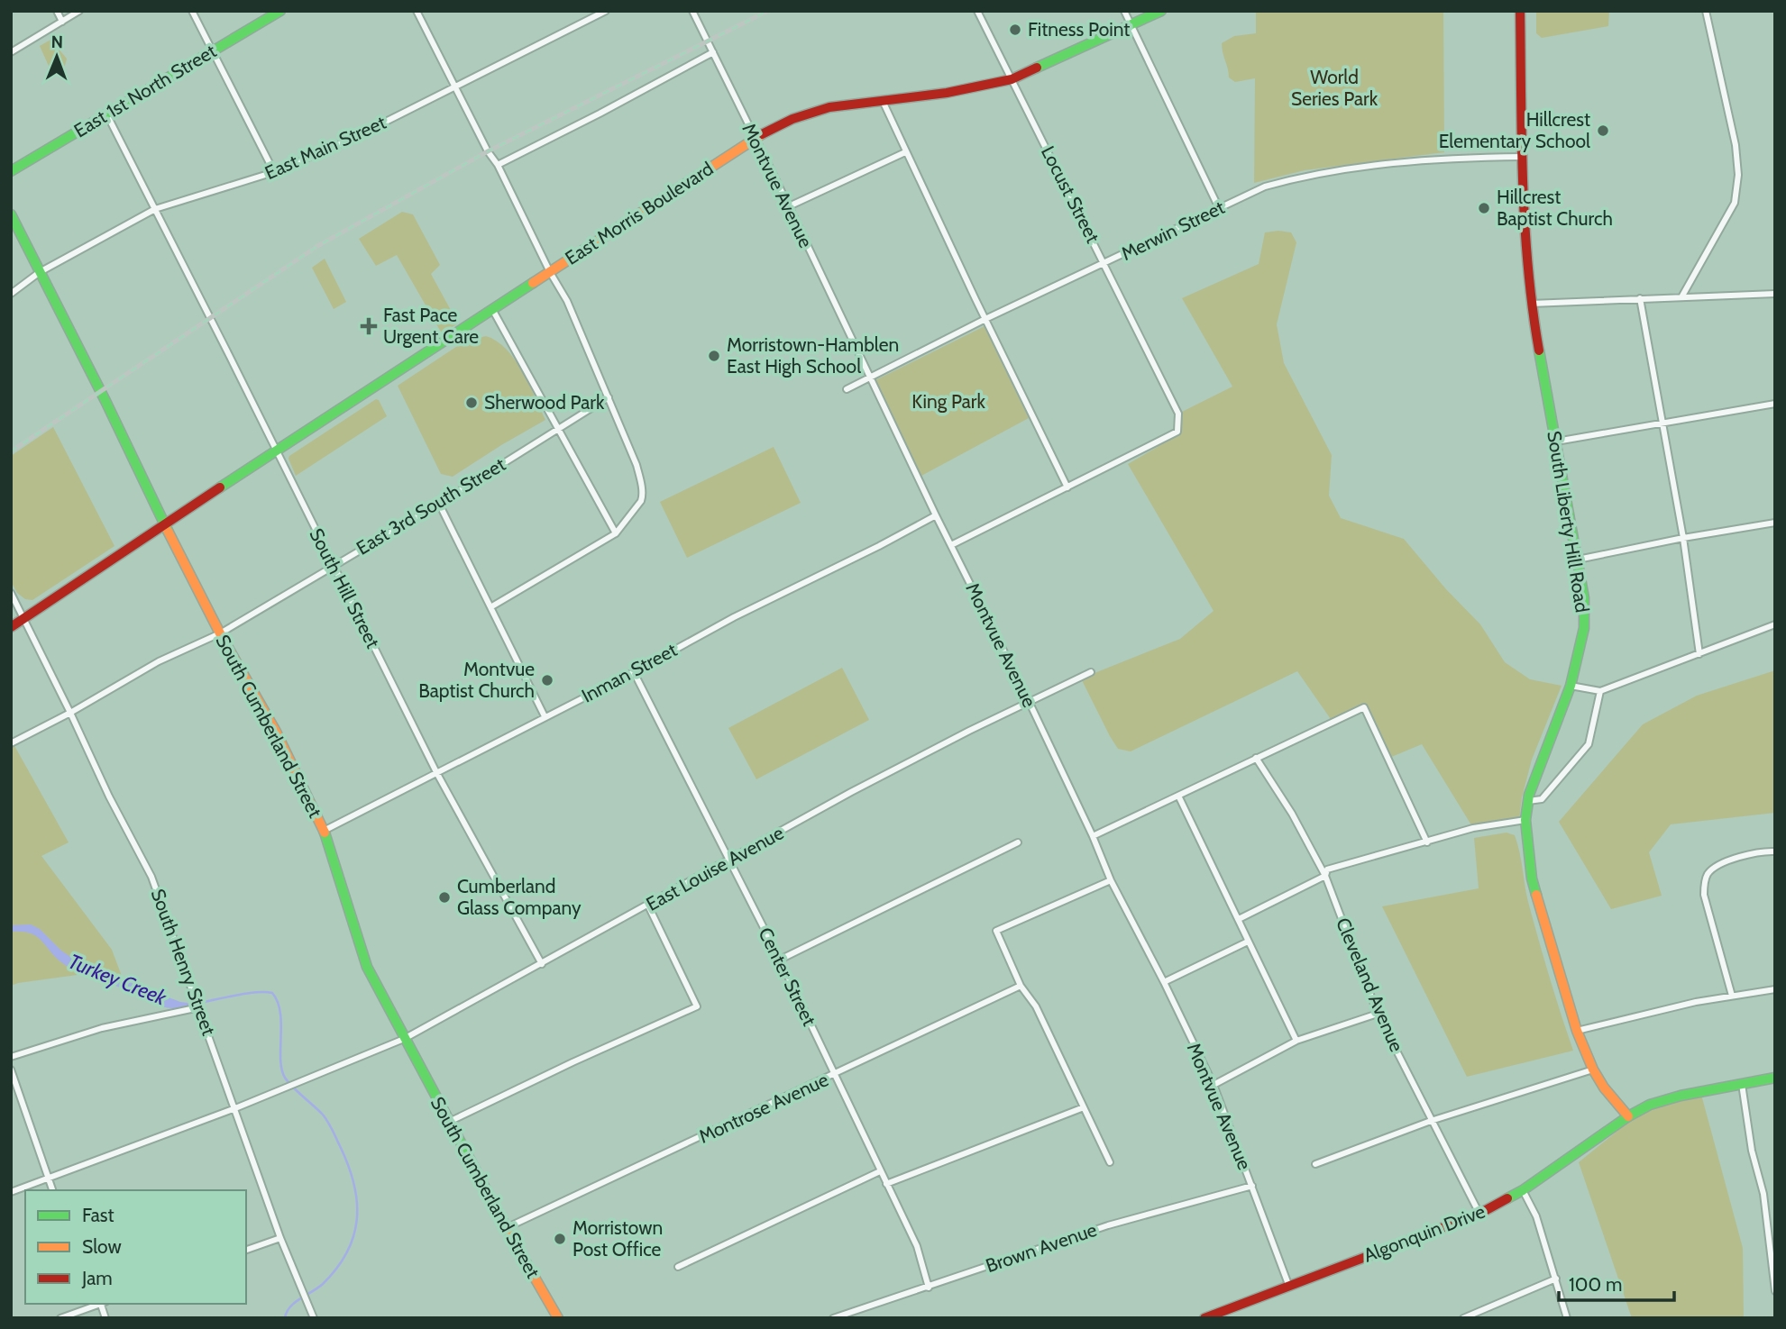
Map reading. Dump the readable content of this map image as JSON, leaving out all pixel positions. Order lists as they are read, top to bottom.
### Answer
{
  "streets": {
    "main road": [
      "East 1st North Street",
      "East Morris Boulevard",
      "South Liberty Hill Road",
      "South Cumberland Street",
      "Algonquin Drive"
    ],
    "street": [
      "East Main Street",
      "Montvue Avenue",
      "Locust Street",
      "Merwin Street",
      "East 3rd South Street",
      "South Hill Street",
      "Inman Street",
      "East Louise Avenue",
      "South Henry Street",
      "Center Street",
      "Cleveland Avenue",
      "Montrose Avenue",
      "Brown Avenue"
    ]
  },
  "crossings": [
    ["East 1st North Street", "South Hill Street"],
    ["East Main Street", "South Hill Street"],
    ["East Main Street", "South Cumberland Street"],
    ["Montvue Avenue", "East Morris Boulevard"],
    ["Montvue Avenue", "Merwin Street"],
    ["Montvue Avenue", "Inman Street"],
    ["Montvue Avenue", "East Louise Avenue"],
    ["Montvue Avenue", "Algonquin Drive"],
    ["Montvue Avenue", "Brown Avenue"],
    ["Locust Street", "East Morris Boulevard"],
    ["Locust Street", "Merwin Street"],
    ["East Morris Boulevard", "South Hill Street"],
    ["East Morris Boulevard", "South Cumberland Street"],
    ["East Morris Boulevard", "South Henry Street"],
    ["Merwin Street", "South Liberty Hill Road"],
    ["East 3rd South Street", "South Hill Street"],
    ["East 3rd South Street", "South Cumberland Street"],
    ["East 3rd South Street", "South Henry Street"],
    ["South Liberty Hill Road", "Algonquin Drive"],
    ["South Hill Street", "Inman Street"],
    ["South Hill Street", "East Louise Avenue"],
    ["Inman Street", "South Cumberland Street"],
    ["Inman Street", "Center Street"],
    ["South Cumberland Street", "East Louise Avenue"],
    ["South Cumberland Street", "Montrose Avenue"],
    ["East Louise Avenue", "South Henry Street"],
    ["East Louise Avenue", "Center Street"],
    ["Center Street", "Montrose Avenue"],
    ["Center Street", "Brown Avenue"],
    ["Cleveland Avenue", "Algonquin Drive"]
  ],
  "water": ["Turkey Creek"],
  "parks": ["World Series Park", "King Park"],
  "places": {
    "other": [
      "Fitness Point",
      "Hillcrest Elementary School",
      "Hillcrest Baptist Church",
      "Morristown-Hamblen East High School",
      "Sherwood Park",
      "Montvue Baptist Church",
      "Cumberland Glass Company",
      "Morristown Post Office"
    ],
    "health": ["Fast Pace Urgent Care"]
  },
  "legend": ["Fast", "Slow", "Jam"],
  "scale_bar": "100 m",
  "north": "top"
}
